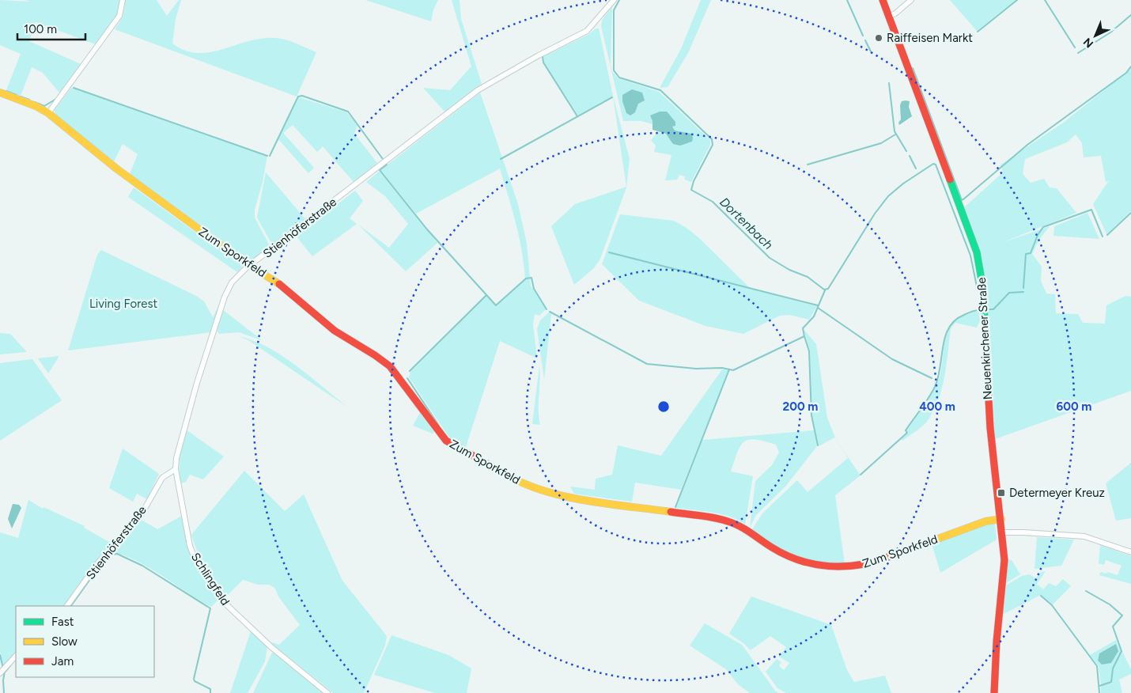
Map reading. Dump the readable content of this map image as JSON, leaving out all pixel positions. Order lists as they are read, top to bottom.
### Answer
{
  "streets": {
    "street": [
      "Stienhöferstraße",
      "Zum Sporkfeld",
      "Neuenkirchener Straße",
      "Schlingfeld"
    ]
  },
  "crossings": [
    ["Stienhöferstraße", "Zum Sporkfeld"],
    ["Stienhöferstraße", "Schlingfeld"],
    ["Zum Sporkfeld", "Neuenkirchener Straße"]
  ],
  "water": ["Dortenbach"],
  "parks": ["Living Forest"],
  "places": {
    "other": ["Raiffeisen Markt"],
    "transit": ["Determeyer Kreuz"]
  },
  "legend": ["Fast", "Slow", "Jam"],
  "scale_bar": "100 m",
  "north": "bottom left",
  "rings": ["200 m", "400 m", "600 m"]
}
